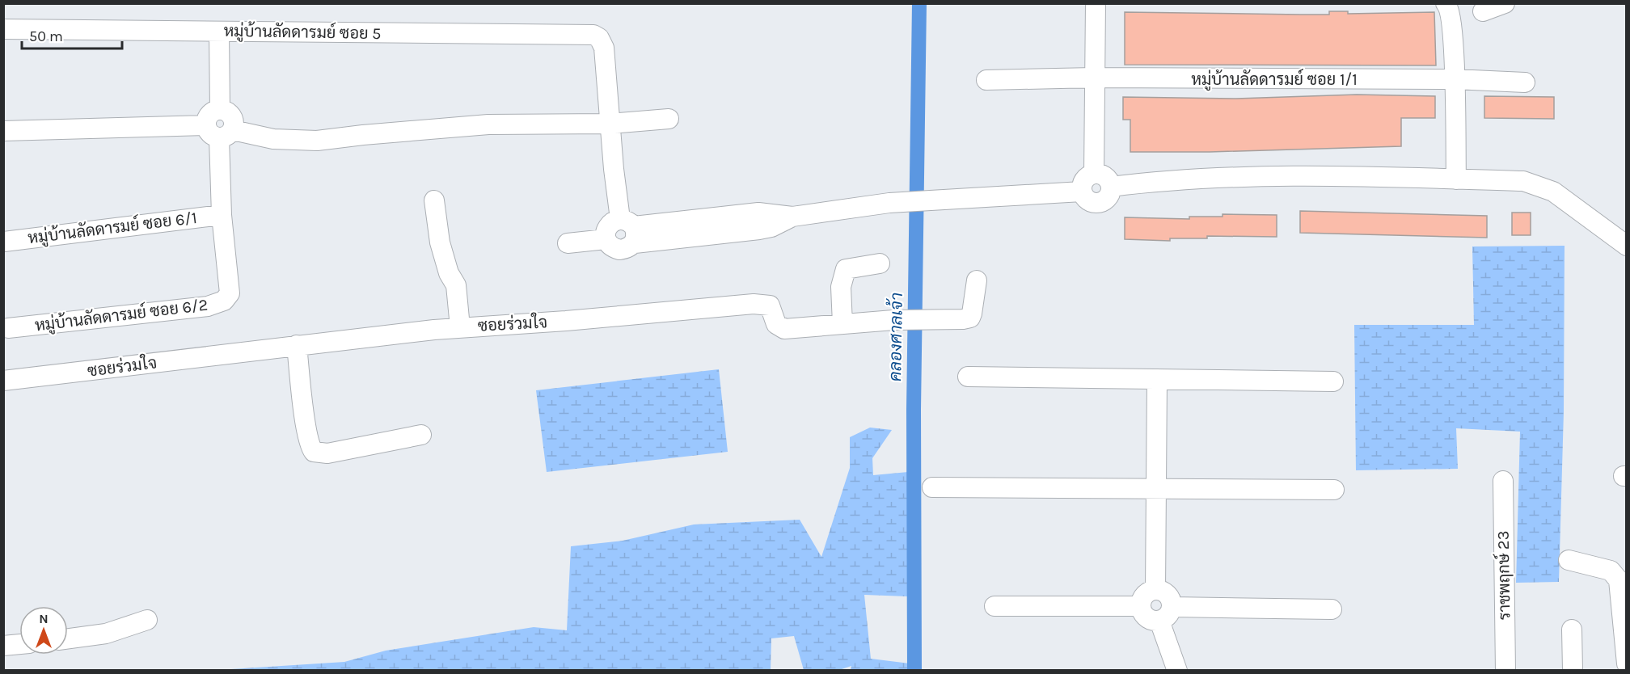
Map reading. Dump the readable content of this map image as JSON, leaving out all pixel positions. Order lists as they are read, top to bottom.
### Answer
{
  "streets": {
    "street": [
      "หมู่บ้านลัดดารมย์ ซอย 5",
      "หมู่บ้านลัดดารมย์ ซอย 1/1",
      "หมู่บ้านลัดดารมย์ ซอย 6/1",
      "หมู่บ้านลัดดารมย์ ซอย 6/2",
      "ซอยร่วมใจ",
      "ราชพฤกษ์ 23"
    ]
  },
  "crossings": [
    ["หมู่บ้านลัดดารมย์ ซอย 6/1", "หมู่บ้านลัดดารมย์ ซอย 6/2"]
  ],
  "water": ["คลองศาลเจ้า"],
  "scale_bar": "50 m",
  "north": "top"
}
